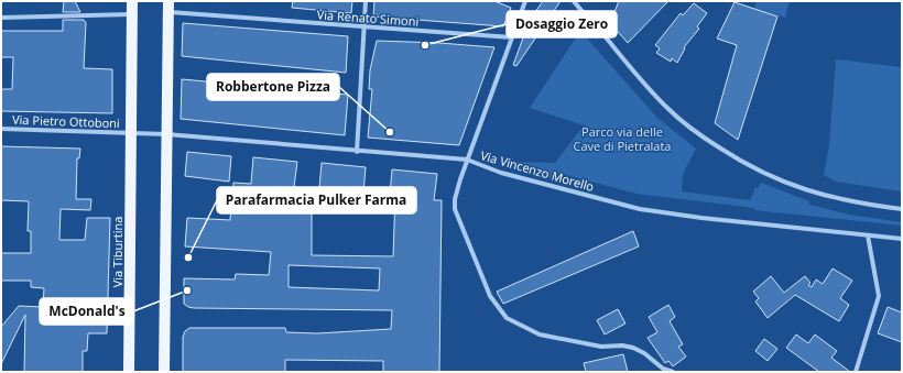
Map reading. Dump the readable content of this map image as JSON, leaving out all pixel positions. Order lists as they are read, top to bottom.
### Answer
{
  "streets": {
    "main road": ["Via Tiburtina"],
    "street": ["Via Renato Simoni", "Via Pietro Ottoboni", "Via Vincenzo Morello"]
  },
  "crossings": [
    ["Via Pietro Ottoboni", "Via Tiburtina"]
  ],
  "parks": ["Parco via delle Cave di Pietralata"],
  "places": [
    "Dosaggio Zero",
    "Robbertone Pizza",
    "Parafarmacia Pulker Farma",
    "McDonald's"
  ]
}
